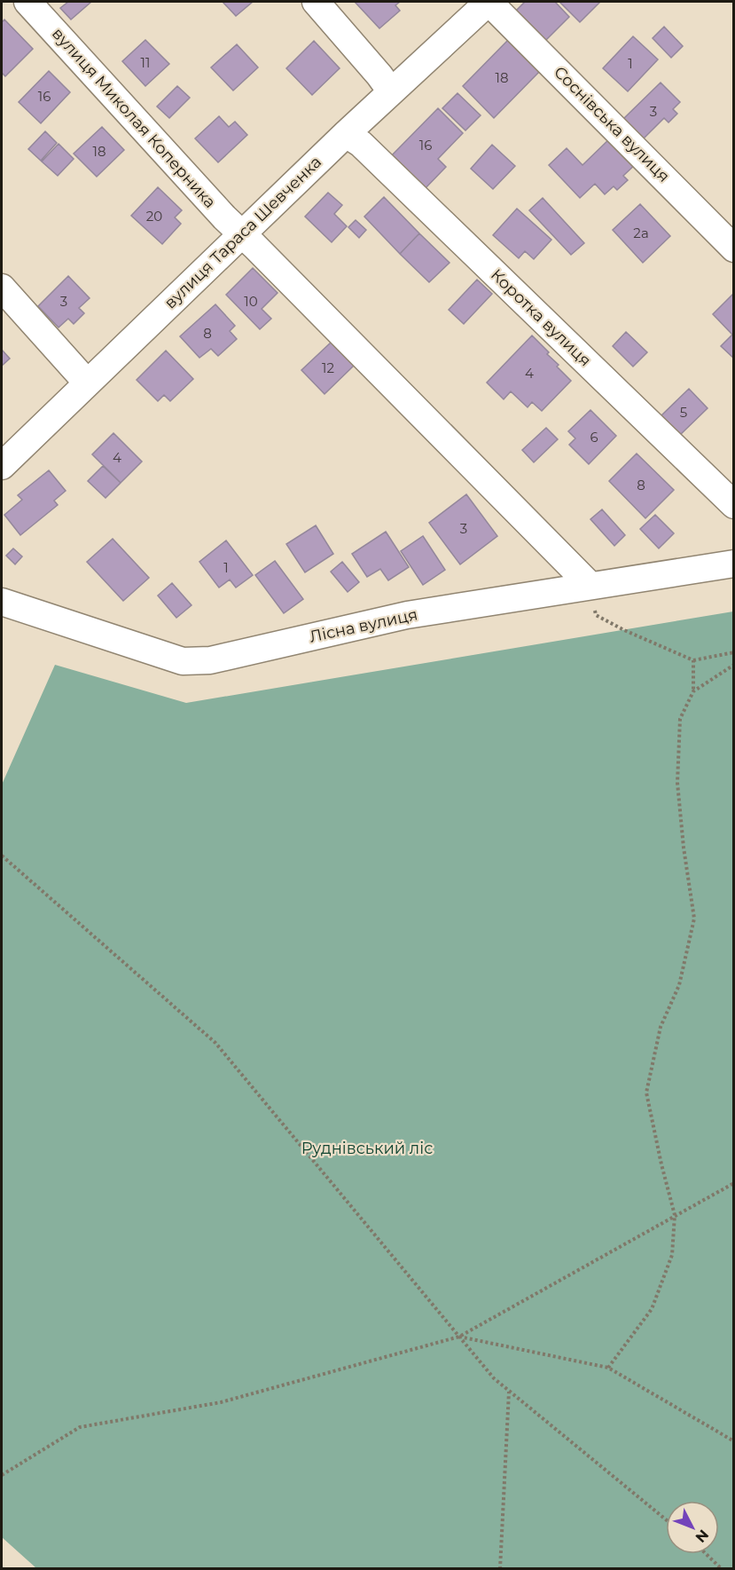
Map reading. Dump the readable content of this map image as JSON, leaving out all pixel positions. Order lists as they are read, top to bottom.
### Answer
{
  "streets": {
    "street": [
      "вулиця Миколая Коперника",
      "Соснівська вулиця",
      "вулиця Тараса Шевченка",
      "Коротка вулиця",
      "Лісна вулиця"
    ]
  },
  "crossings": [
    ["вулиця Миколая Коперника", "вулиця Тараса Шевченка"],
    ["вулиця Миколая Коперника", "Лісна вулиця"],
    ["Соснівська вулиця", "вулиця Тараса Шевченка"],
    ["вулиця Тараса Шевченка", "Коротка вулиця"]
  ],
  "parks": ["Руднівський ліс"],
  "house_numbers": [
    "11",
    "1",
    "18",
    "16",
    "3",
    "16",
    "18",
    "20",
    "2а",
    "3",
    "10",
    "8",
    "12",
    "4",
    "5",
    "6",
    "4",
    "8",
    "3",
    "1"
  ],
  "north": "bottom right"
}
